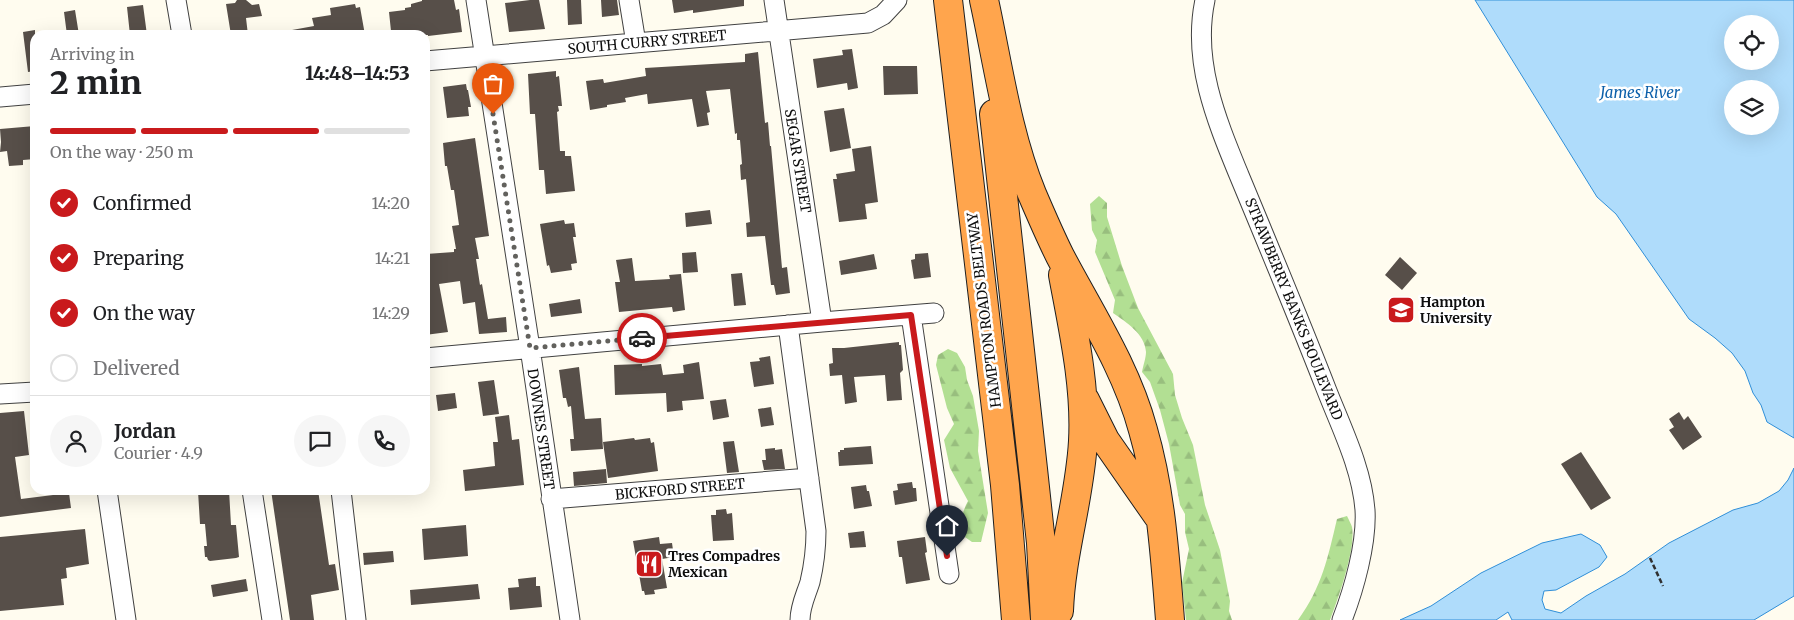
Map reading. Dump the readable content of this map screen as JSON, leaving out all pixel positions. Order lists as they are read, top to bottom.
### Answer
{
  "streets": {
    "highway": ["HAMPTON ROADS BELTWAY"],
    "street": [
      "SOUTH CURRY STREET",
      "SEGAR STREET",
      "STRAWBERRY BANKS BOULEVARD",
      "DOWNES STREET",
      "BICKFORD STREET"
    ]
  },
  "crossings": [
    ["SOUTH CURRY STREET", "SEGAR STREET"],
    ["SOUTH CURRY STREET", "DOWNES STREET"],
    ["DOWNES STREET", "BICKFORD STREET"]
  ],
  "water": ["James River"],
  "places": {
    "school or university": ["Hampton University"],
    "restaurant": ["Tres Compadres Mexican"]
  },
  "page": {
    "heading": ["2 min", "Arriving in", "14:48–14:53"],
    "panel": ["Jordan", "Courier · 4.9"],
    "bar": "On the way · 250 m",
    "list": [
      ["Confirmed", "14:20"],
      ["Preparing", "14:21"],
      ["On the way", "14:29"],
      "Delivered"
    ]
  }
}
